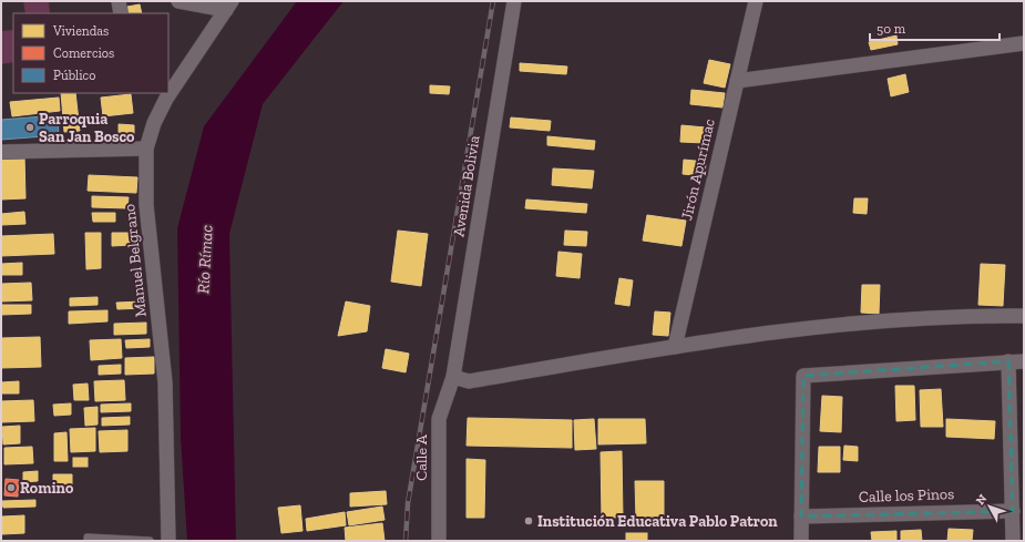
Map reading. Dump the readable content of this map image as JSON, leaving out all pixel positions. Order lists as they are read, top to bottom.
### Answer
{
  "streets": {
    "street": [
      "Jirón Apurímac",
      "Avenida Bolivia",
      "Manuel Belgrano",
      "Calle A",
      "Calle los Pinos"
    ]
  },
  "crossings": [
    ["Avenida Bolivia", "Calle A"]
  ],
  "water": ["Río Rímac"],
  "places": ["Parroquia San Jan Bosco", "Romino", "Institución Educativa Pablo Patron"],
  "legend": ["Viviendas", "Comercios", "Público"],
  "scale_bar": "50 m",
  "north": "top left"
}
